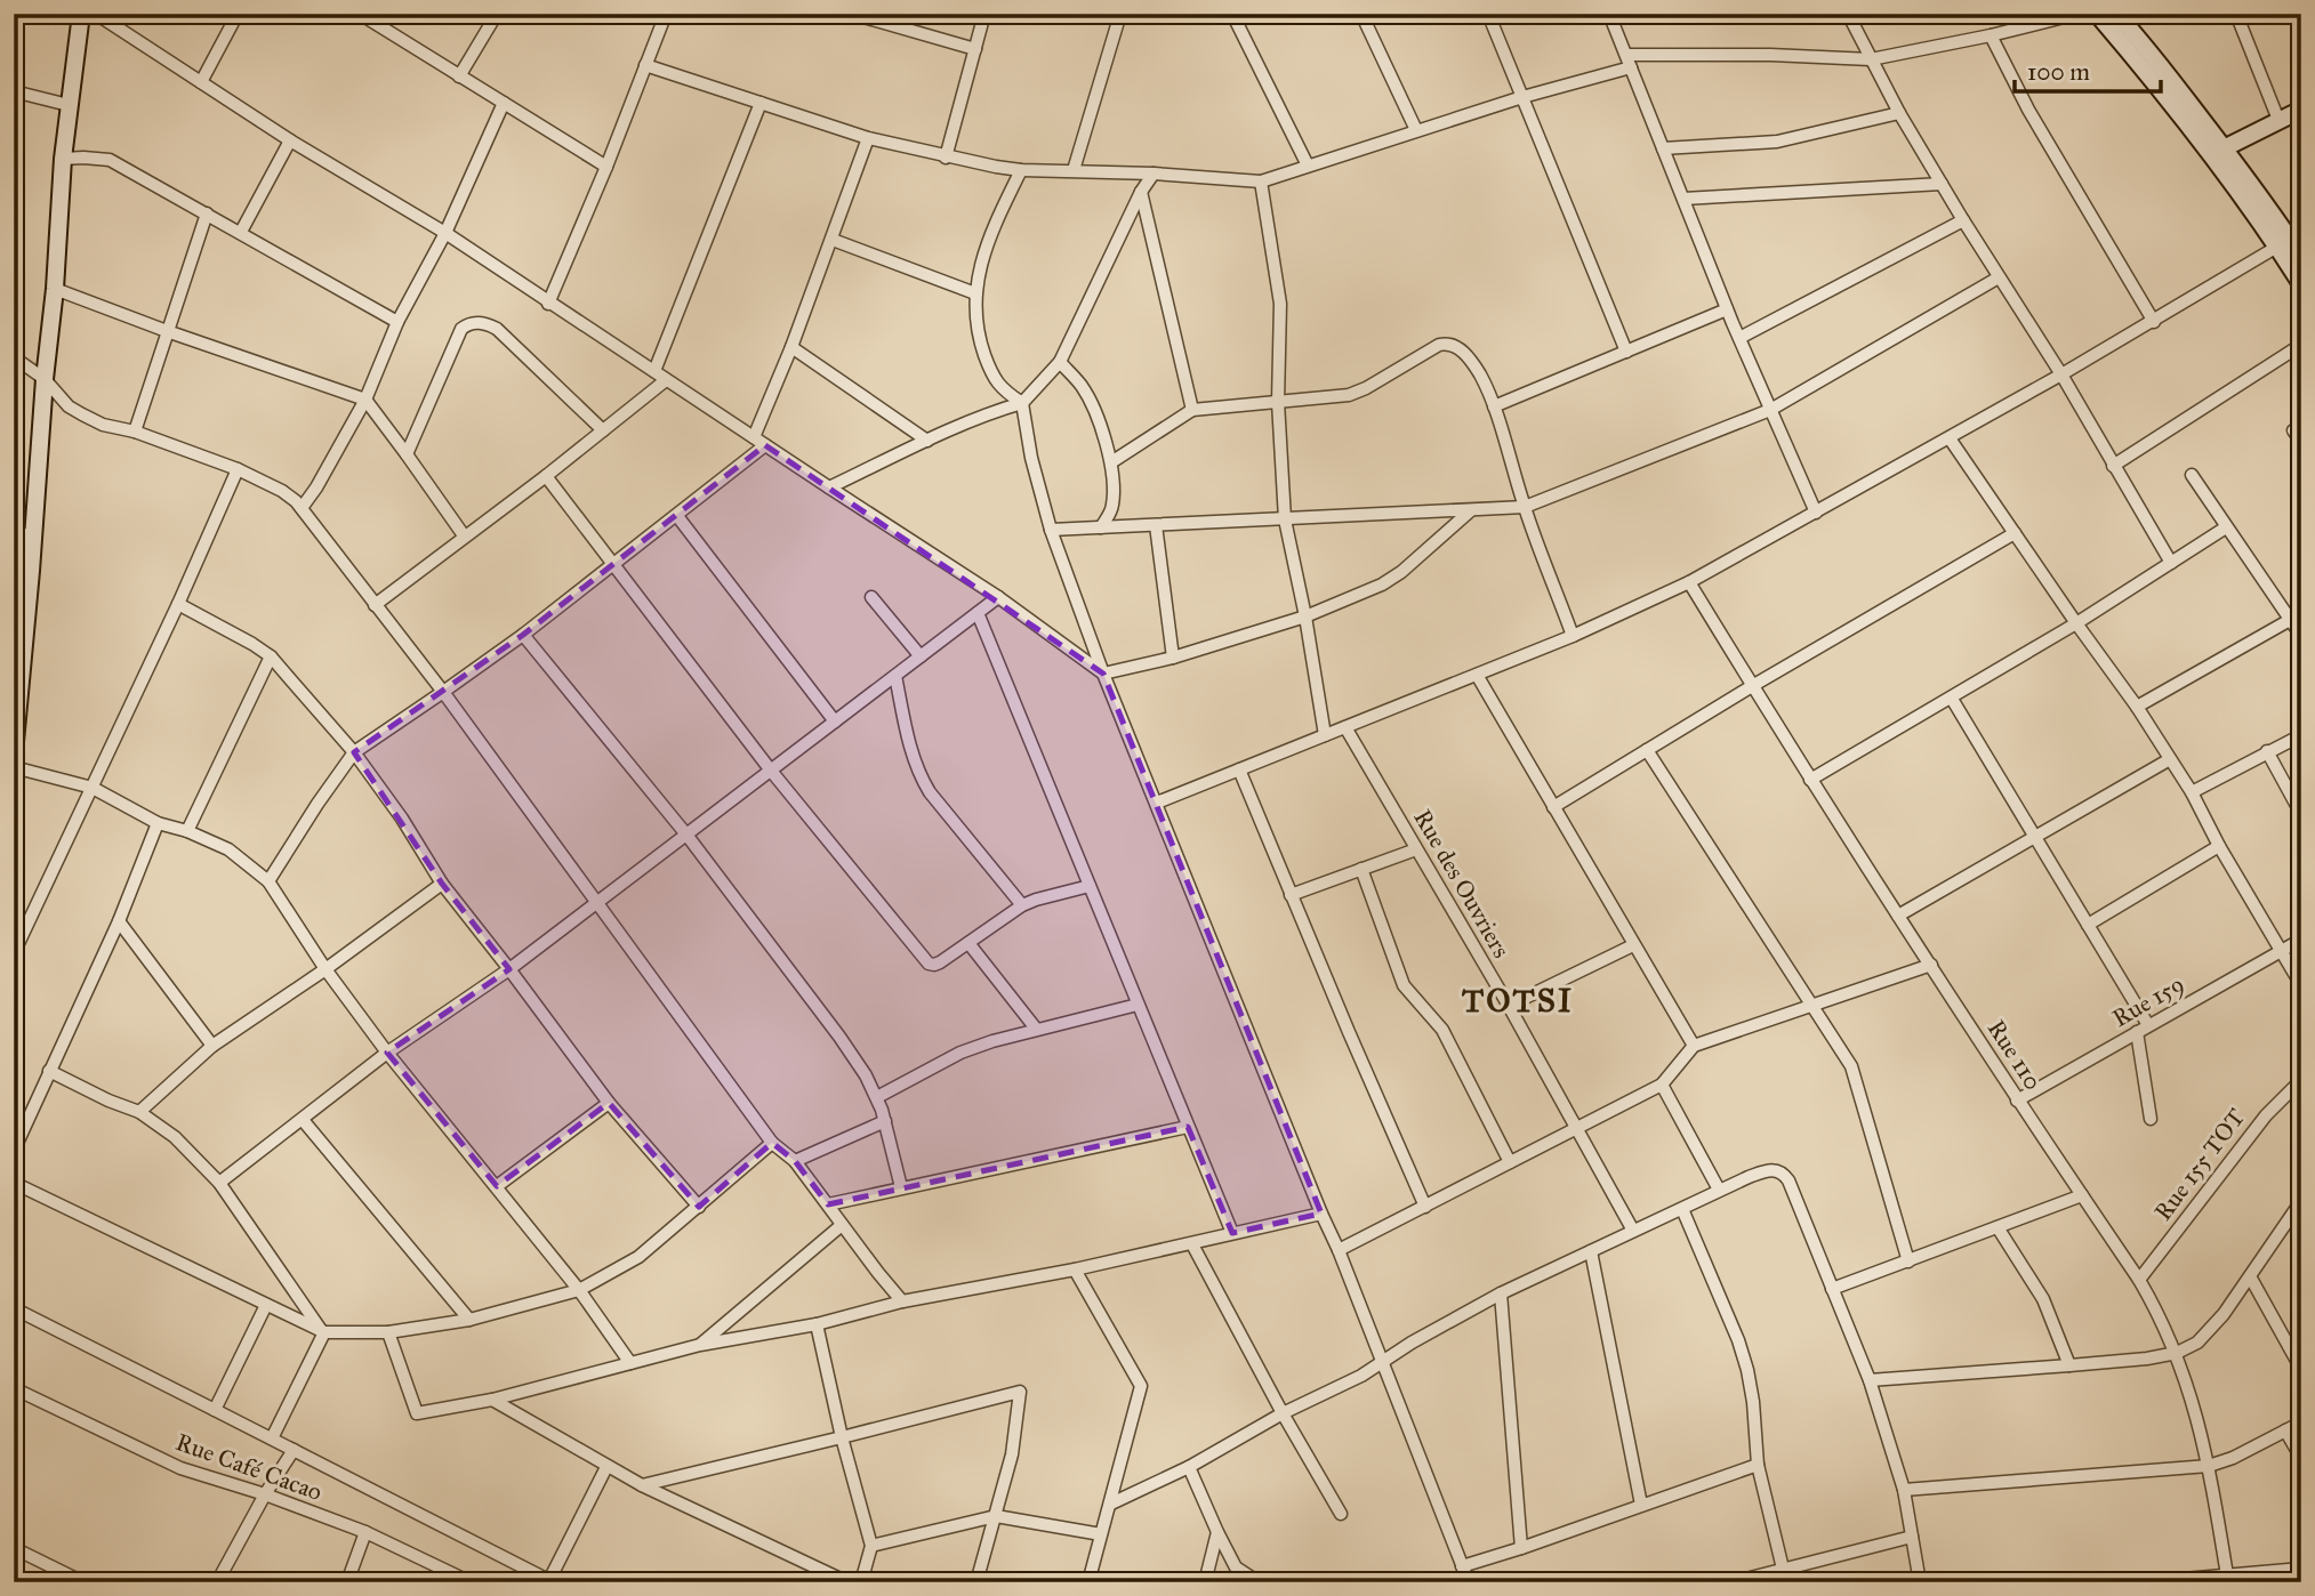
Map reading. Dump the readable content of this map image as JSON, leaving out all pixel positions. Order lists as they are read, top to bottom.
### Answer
{
  "streets": {
    "street": [
      "Rue des Ouvriers",
      "Rue 159",
      "Rue 110",
      "Rue 155 TOT",
      "Rue Café Cacao"
    ]
  },
  "crossings": [
    ["Rue 159", "Rue 110"],
    ["Rue 110", "Rue 155 TOT"]
  ],
  "districts": ["TOTSI"],
  "scale_bar": "100 m"
}
